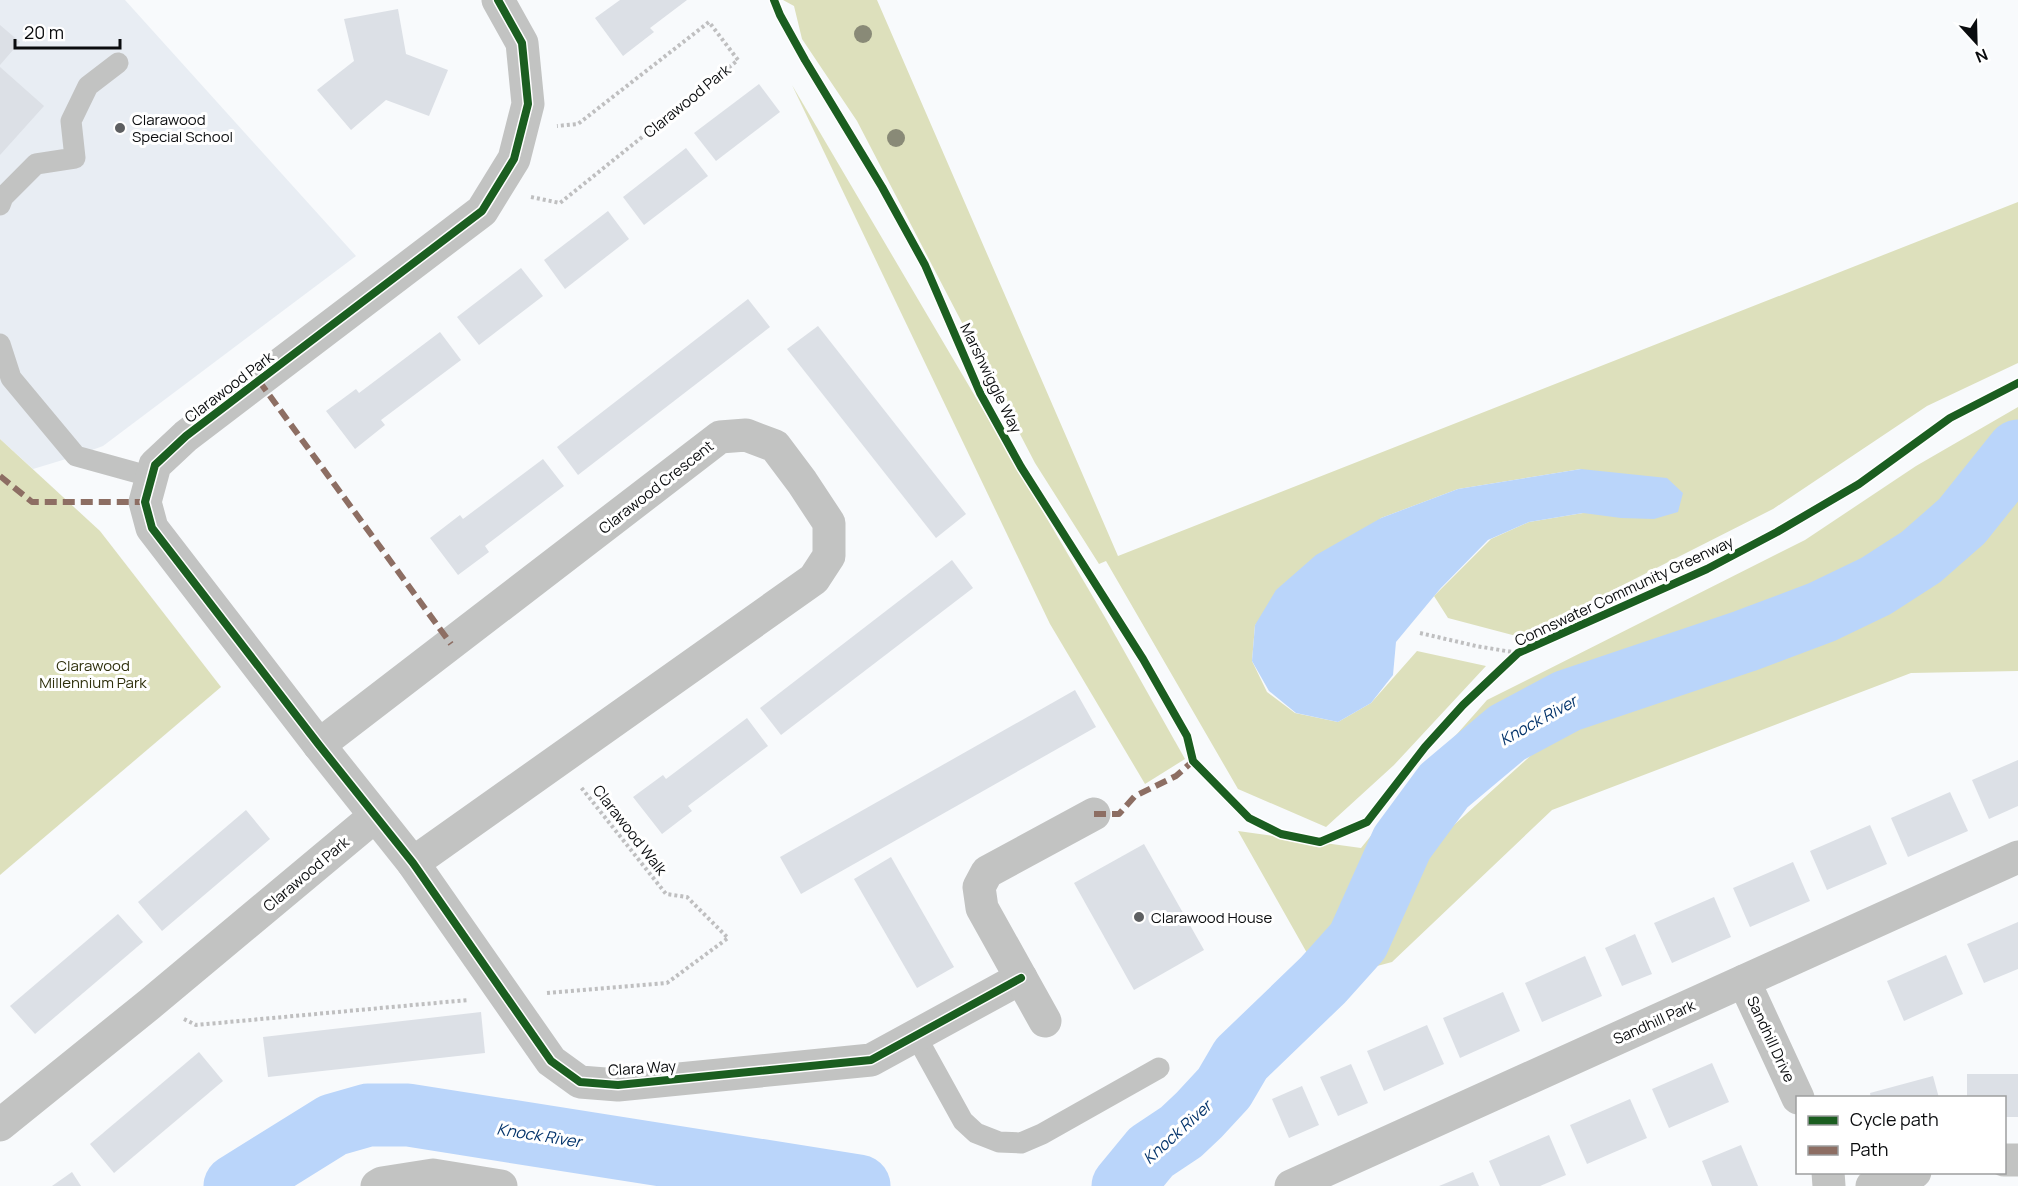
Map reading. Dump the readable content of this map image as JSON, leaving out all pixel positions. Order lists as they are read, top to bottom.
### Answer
{
  "streets": {
    "street": [
      "Clarawood Park",
      "Clarawood Crescent",
      "Sandhill Park",
      "Sandhill Drive",
      "Clara Way"
    ],
    "path": ["Connswater Community Greenway", "Clarawood Walk"],
    "cycle path": ["Marshwiggle Way"]
  },
  "crossings": [
    ["Clarawood Park", "Clarawood Crescent"],
    ["Clarawood Park", "Clara Way"],
    ["Clarawood Crescent", "Clarawood Walk"],
    ["Clarawood Crescent", "Clara Way"],
    ["Clarawood Walk", "Clara Way"],
    ["Sandhill Park", "Sandhill Drive"]
  ],
  "water": ["Knock River"],
  "parks": ["Clarawood Millennium Park"],
  "places": ["Clarawood Special School", "Clarawood House"],
  "legend": ["Cycle path", "Path"],
  "scale_bar": "20 m",
  "north": "bottom"
}
